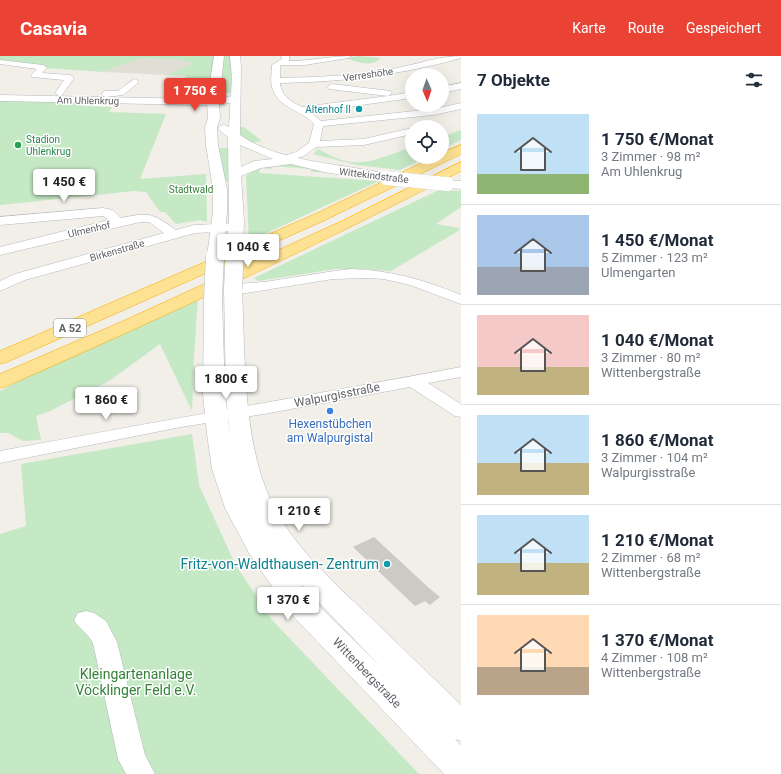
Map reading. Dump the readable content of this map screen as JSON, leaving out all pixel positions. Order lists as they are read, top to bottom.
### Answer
{
  "streets": {
    "highway": ["A 52"],
    "main road": ["Wittekindstraße", "Wittenbergstraße"],
    "street": [
      "Verreshöhe",
      "Am Uhlenkrug",
      "Ulmenhof",
      "Birkenstraße",
      "Walpurgisstraße"
    ]
  },
  "crossings": [
    ["Am Uhlenkrug", "Wittekindstraße"],
    ["Am Uhlenkrug", "Wittenbergstraße"],
    ["Wittekindstraße", "A 52"],
    ["Wittekindstraße", "Wittenbergstraße"],
    ["Ulmenhof", "Birkenstraße"],
    ["Birkenstraße", "Wittenbergstraße"],
    ["Walpurgisstraße", "Wittenbergstraße"]
  ],
  "parks": ["Stadtwald", "Kleingartenanlage Vöcklinger Feld e.V."],
  "places": [
    "Altenhof II",
    "Stadion Uhlenkrug",
    "Hexenstübchen am Walpurgistal",
    "Fritz-von-Waldthausen- Zentrum"
  ],
  "north": "bottom",
  "page": {
    "header": "Casavia",
    "nav": ["Karte", "Route", "Gespeichert"],
    "heading": "7 Objekte",
    "price": [
      "1 750 €",
      "1 450 €",
      "1 040 €",
      "1 800 €",
      "1 860 €",
      "1 210 €",
      "1 370 €"
    ],
    "list": [
      {
        "name": "1 750 €/Monat",
        "note": "3 Zimmer · 98 m² · Am Uhlenkrug"
      },
      {
        "name": "1 450 €/Monat",
        "note": "5 Zimmer · 123 m² · Ulmengarten"
      },
      {
        "name": "1 040 €/Monat",
        "note": "3 Zimmer · 80 m² · Wittenbergstraße"
      },
      {
        "name": "1 860 €/Monat",
        "note": "3 Zimmer · 104 m² · Walpurgisstraße"
      },
      {
        "name": "1 210 €/Monat",
        "note": "2 Zimmer · 68 m² · Wittenbergstraße"
      },
      {
        "name": "1 370 €/Monat",
        "note": "4 Zimmer · 108 m² · Wittenbergstraße"
      }
    ]
  }
}
